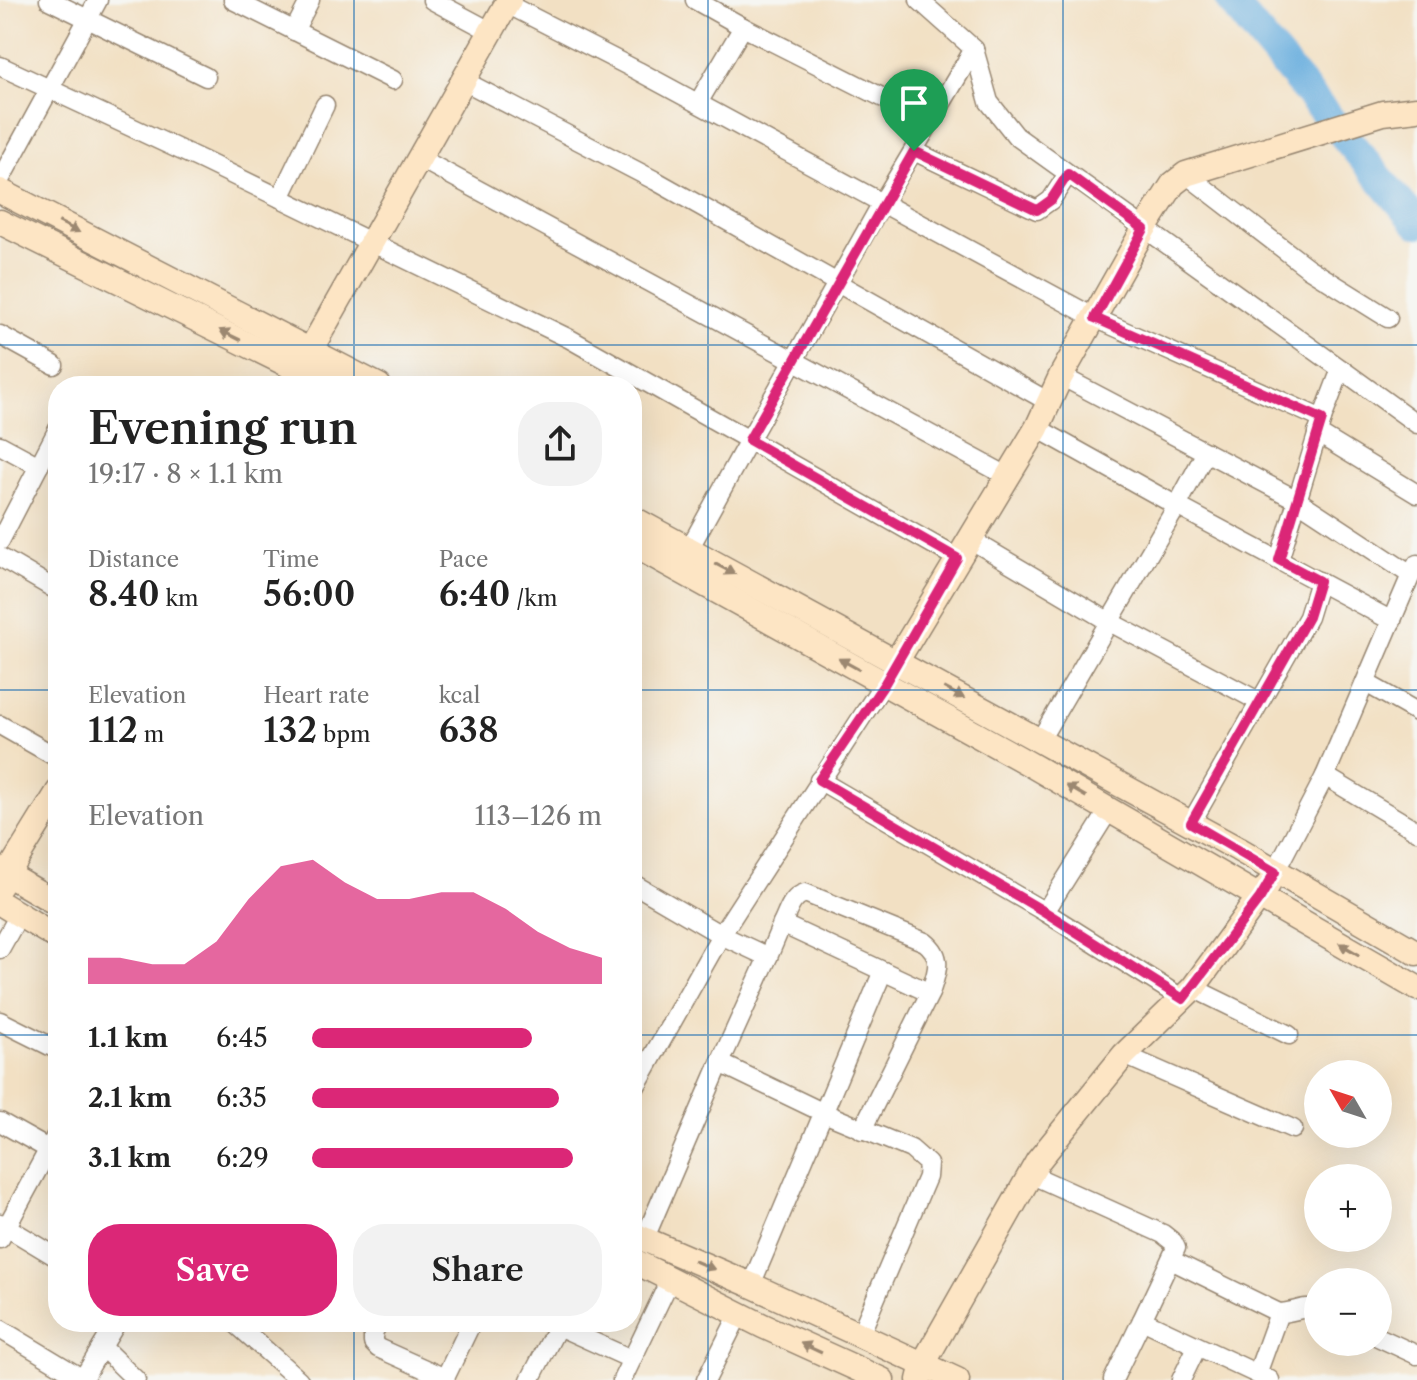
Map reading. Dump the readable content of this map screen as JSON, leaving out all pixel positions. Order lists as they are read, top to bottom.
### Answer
{
  "north": "top left",
  "page": {
    "heading": ["Evening run", "19:17 · 8 × 1.1 km"],
    "stats": [
      ["Distance", "8.40 km"],
      ["Time", "56:00"],
      ["Pace", "6:40 /km"],
      ["Elevation", "112 m"],
      ["Heart rate", "132 bpm"],
      ["kcal", "638"]
    ],
    "chart": ["Elevation", "113–126 m"],
    "list": [
      {
        "name": "1.1 km",
        "note": "6:45"
      },
      {
        "name": "2.1 km",
        "note": "6:35"
      },
      {
        "name": "3.1 km",
        "note": "6:29"
      }
    ],
    "map_buttons": ["+", "−"],
    "buttons": ["Save", "Share"]
  }
}
